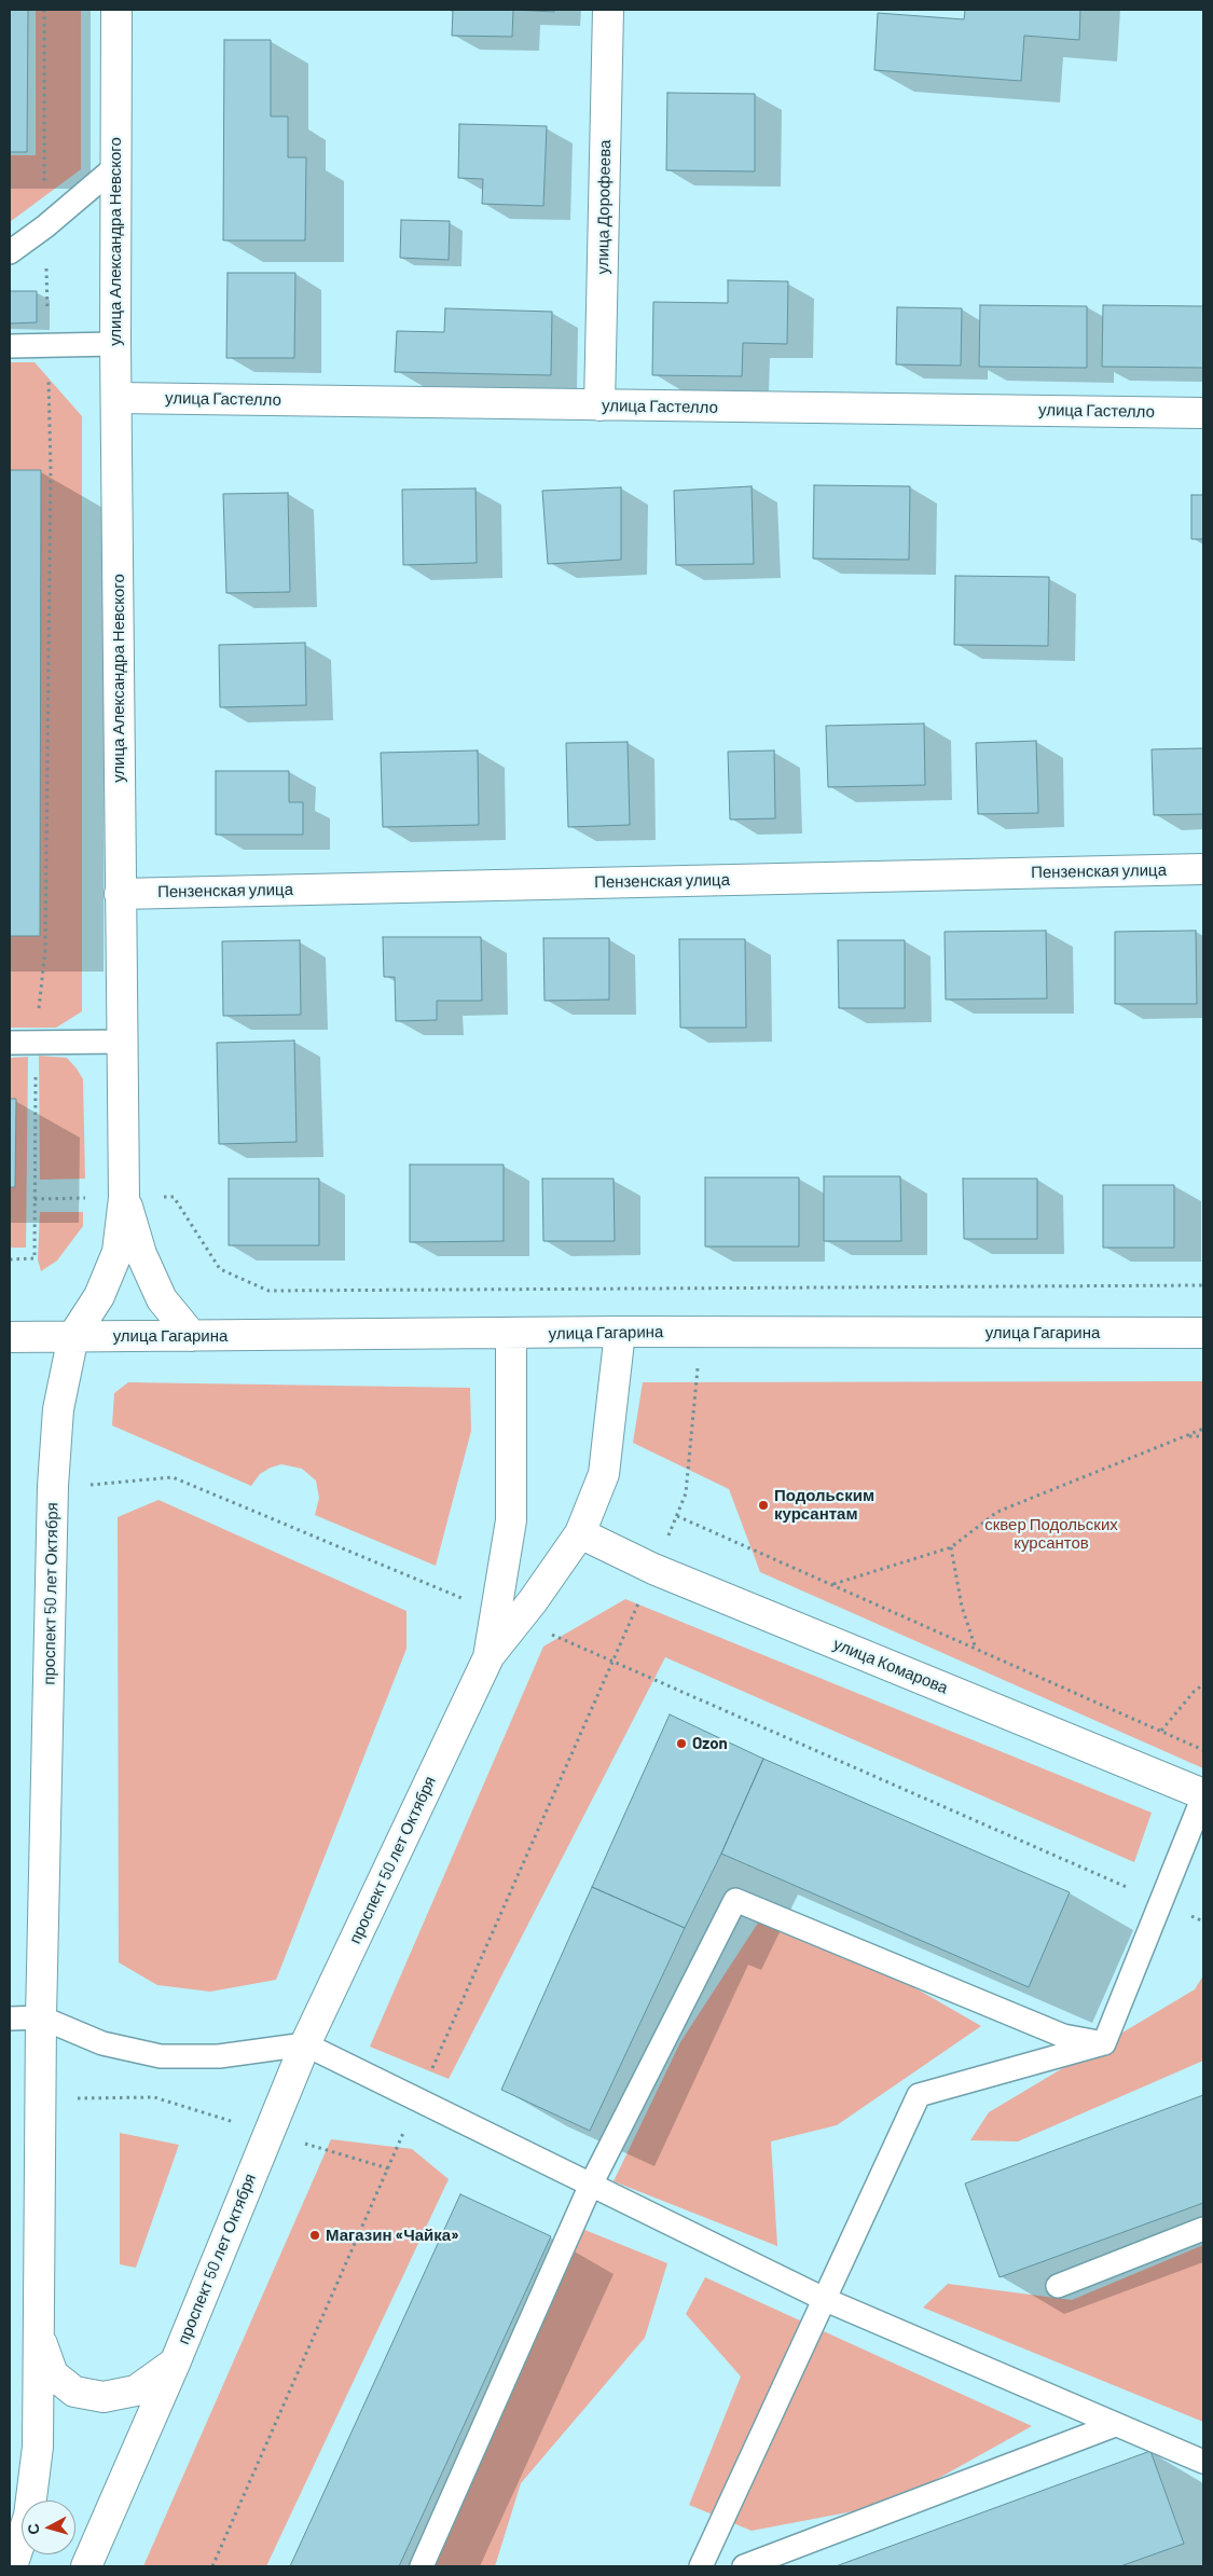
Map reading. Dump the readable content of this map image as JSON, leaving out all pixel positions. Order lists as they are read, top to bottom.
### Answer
{
  "streets": {
    "main road": [
      "улица Дорофеева",
      "улица Александра Невского",
      "улица Гастелло",
      "Пензенская улица",
      "улица Гагарина",
      "проспект 50 лет Октября",
      "улица Комарова"
    ]
  },
  "crossings": [
    ["улица Дорофеева", "улица Гастелло"],
    ["улица Александра Невского", "улица Гастелло"],
    ["улица Александра Невского", "Пензенская улица"],
    ["улица Александра Невского", "улица Гагарина"],
    ["улица Александра Невского", "проспект 50 лет Октября"],
    ["улица Гагарина", "проспект 50 лет Октября"]
  ],
  "parks": ["сквер Подольских курсантов"],
  "places": ["Подольским курсантам", "Ozon", "Магазин «Чайка»"],
  "north": "left"
}
